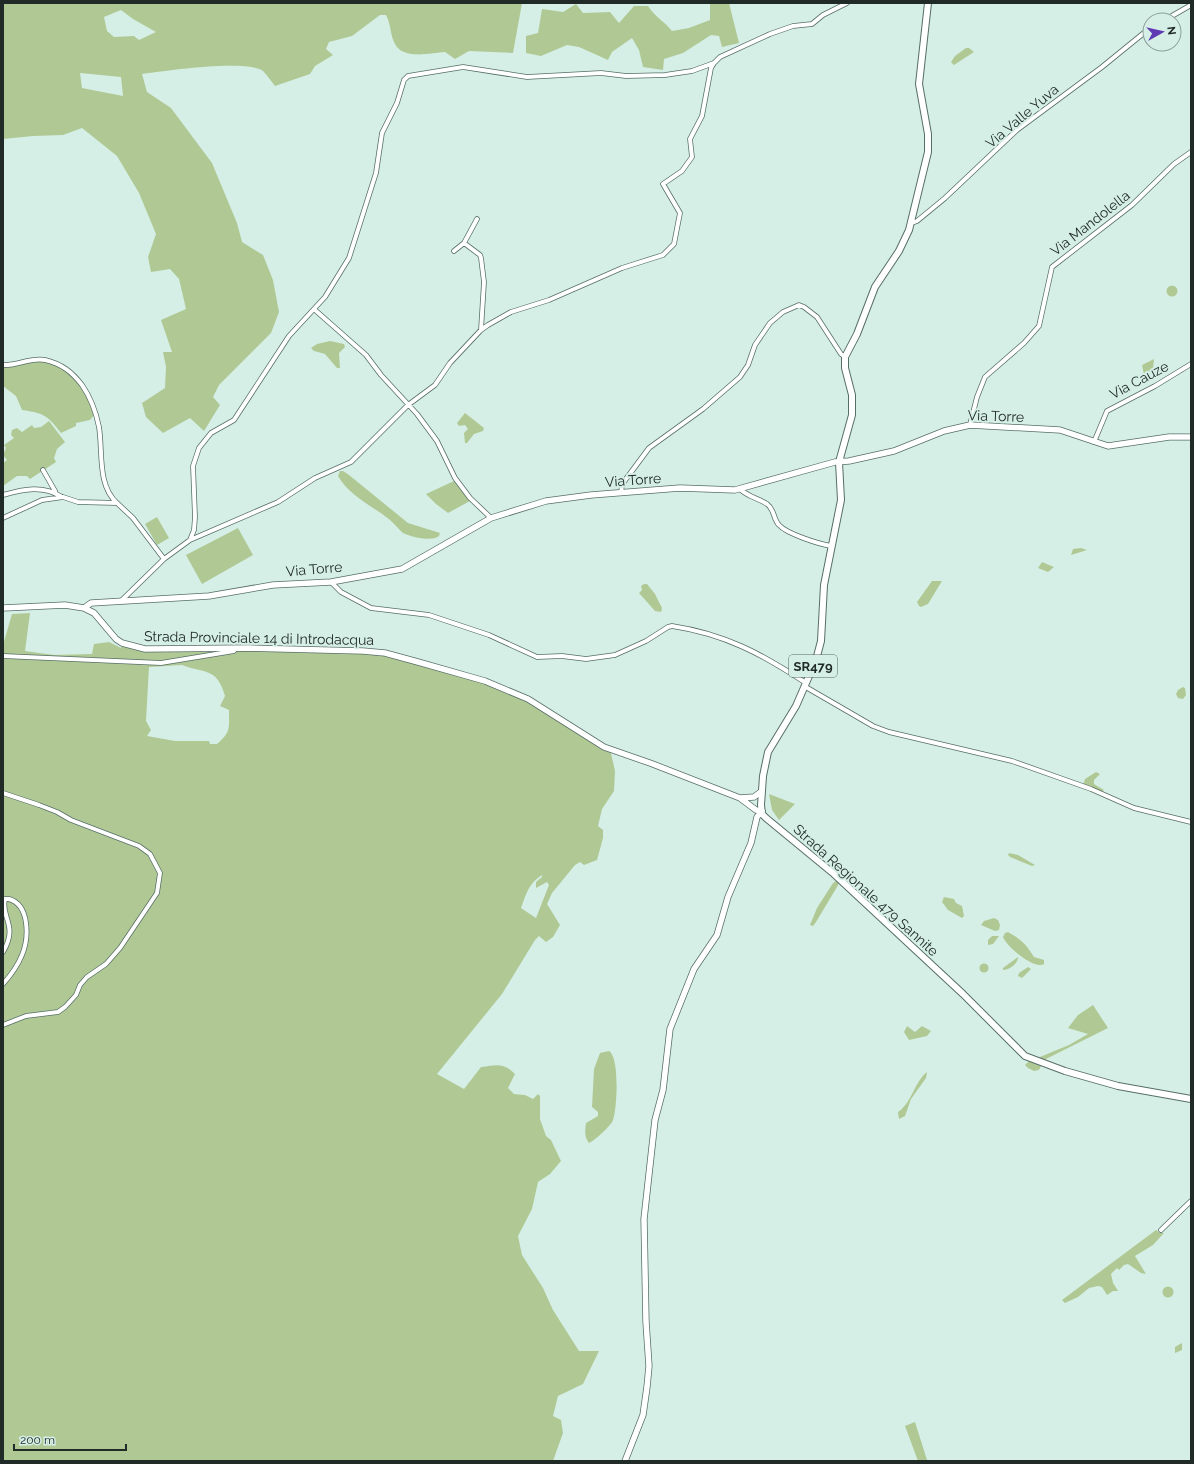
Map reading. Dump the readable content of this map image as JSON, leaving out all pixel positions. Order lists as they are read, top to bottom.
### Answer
{
  "streets": {
    "main road": [
      "Via Torre",
      "Strada Provinciale 14 di Introdacqua",
      "SR479",
      "Strada Regionale 479 Sannite"
    ],
    "street": ["Via Valle Yuva", "Via Mandolella", "Via Cauze"]
  },
  "crossings": [
    ["Via Mandolella", "Via Torre"],
    ["Via Cauze", "Via Torre"],
    ["Via Torre", "Strada Provinciale 14 di Introdacqua"],
    ["Via Torre", "SR479"],
    ["Strada Provinciale 14 di Introdacqua", "SR479"],
    ["Strada Provinciale 14 di Introdacqua", "Strada Regionale 479 Sannite"],
    ["SR479", "Strada Regionale 479 Sannite"]
  ],
  "scale_bar": "200 m",
  "north": "right"
}
